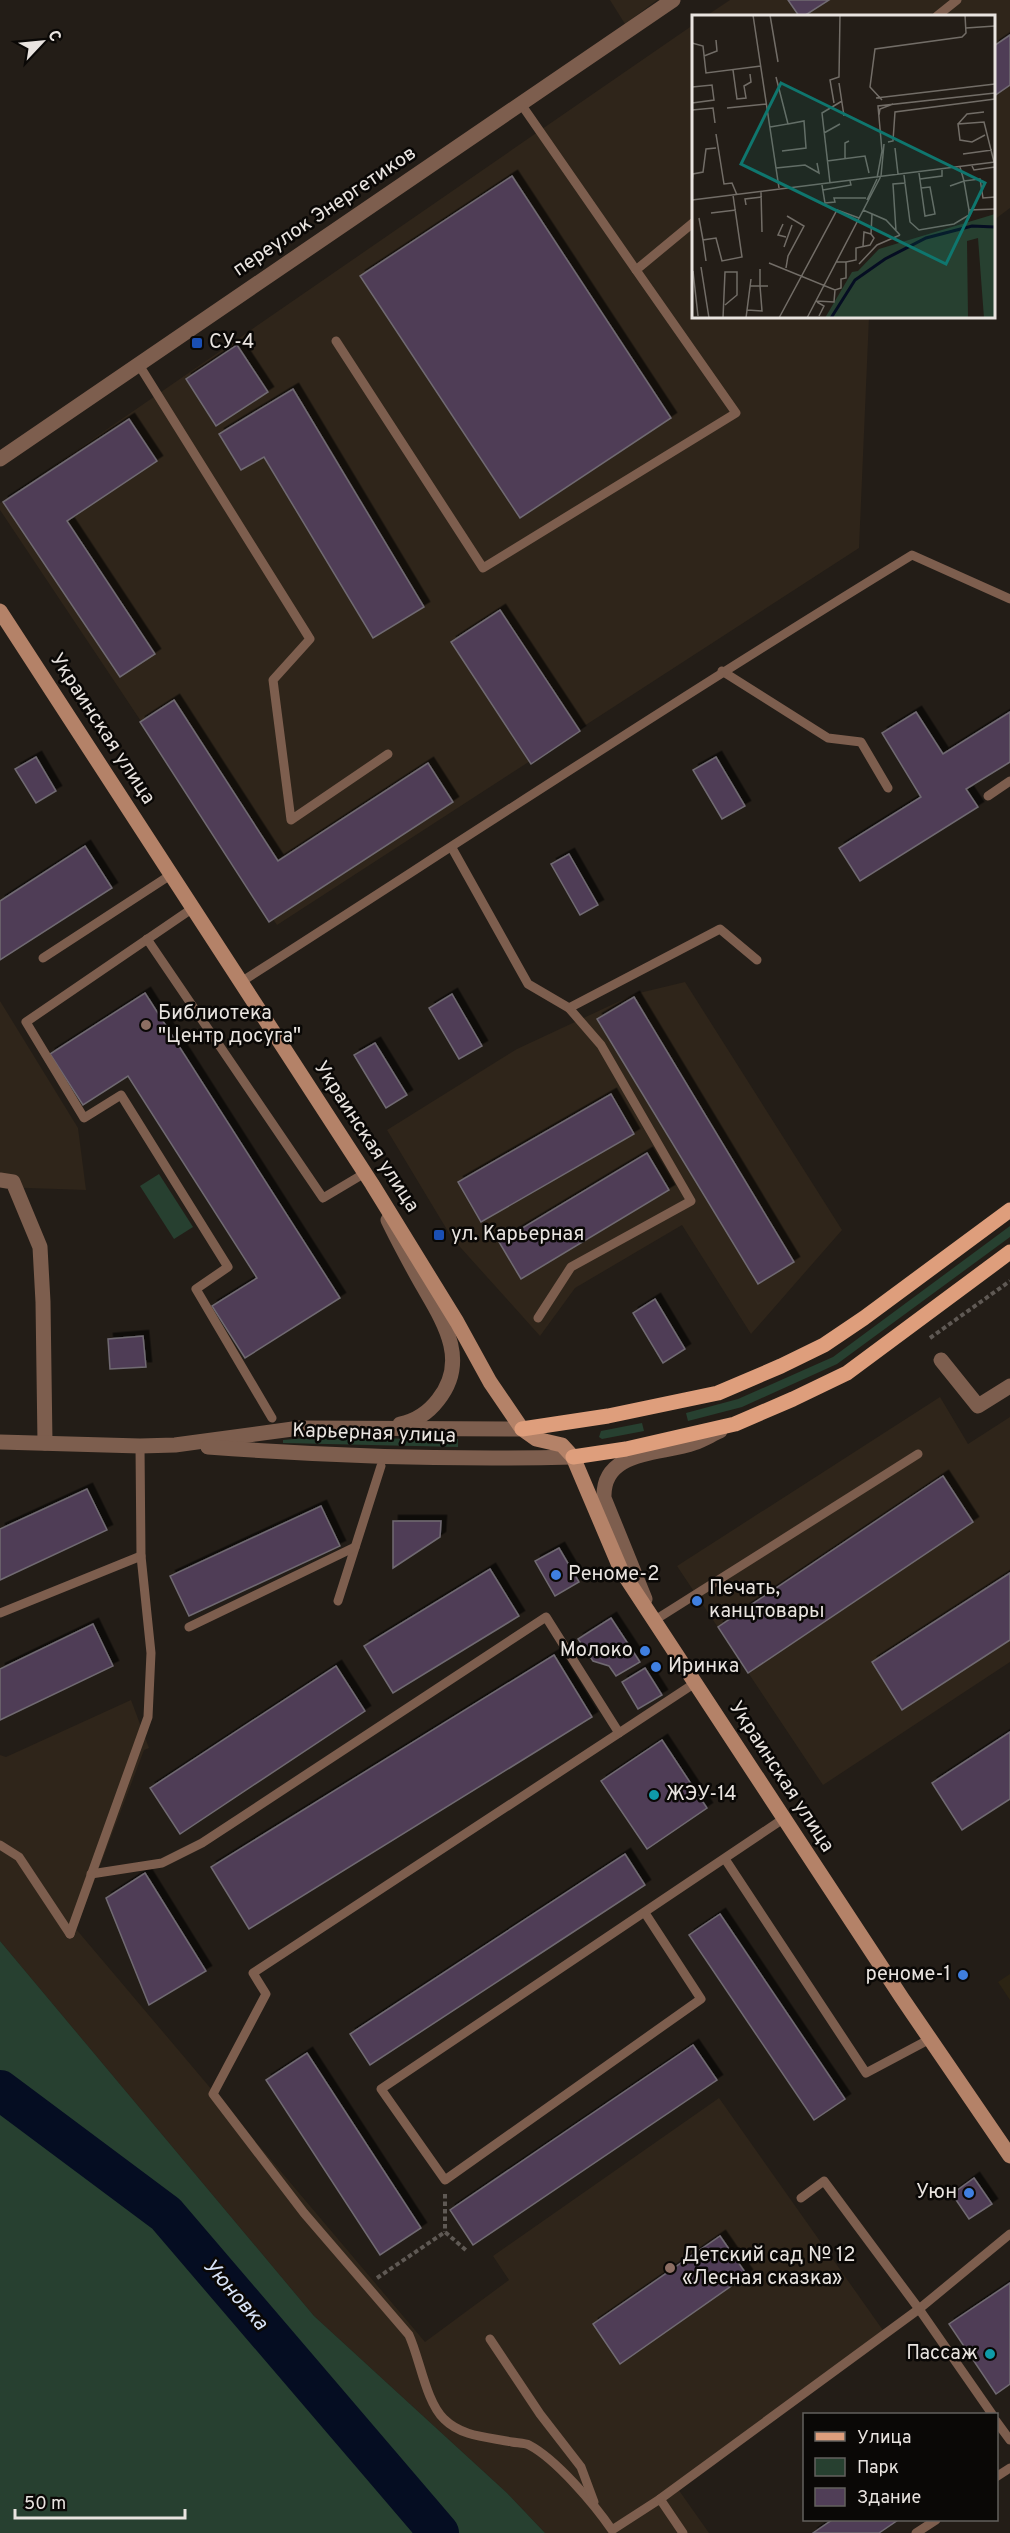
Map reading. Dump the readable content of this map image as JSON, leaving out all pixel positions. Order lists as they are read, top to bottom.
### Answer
{
  "streets": {
    "main road": ["Украинская улица"],
    "street": ["переулок Энергетиков", "Карьерная улица"]
  },
  "crossings": [
    ["Украинская улица", "Карьерная улица"]
  ],
  "water": ["Уюновка"],
  "places": {
    "transit": ["СУ-4", "ул. Карьерная"],
    "other": [
      "Библиотека \"Центр досуга\"",
      "Реноме-2",
      "Печать, канцтовары",
      "Молоко",
      "Иринка",
      "ЖЭУ-14",
      "реноме-1",
      "Уюн",
      "Детский сад № 12 «Лесная сказка»",
      "Пассаж"
    ]
  },
  "legend": ["Улица", "Парк", "Здание"],
  "scale_bar": "50 m",
  "north": "top right"
}
